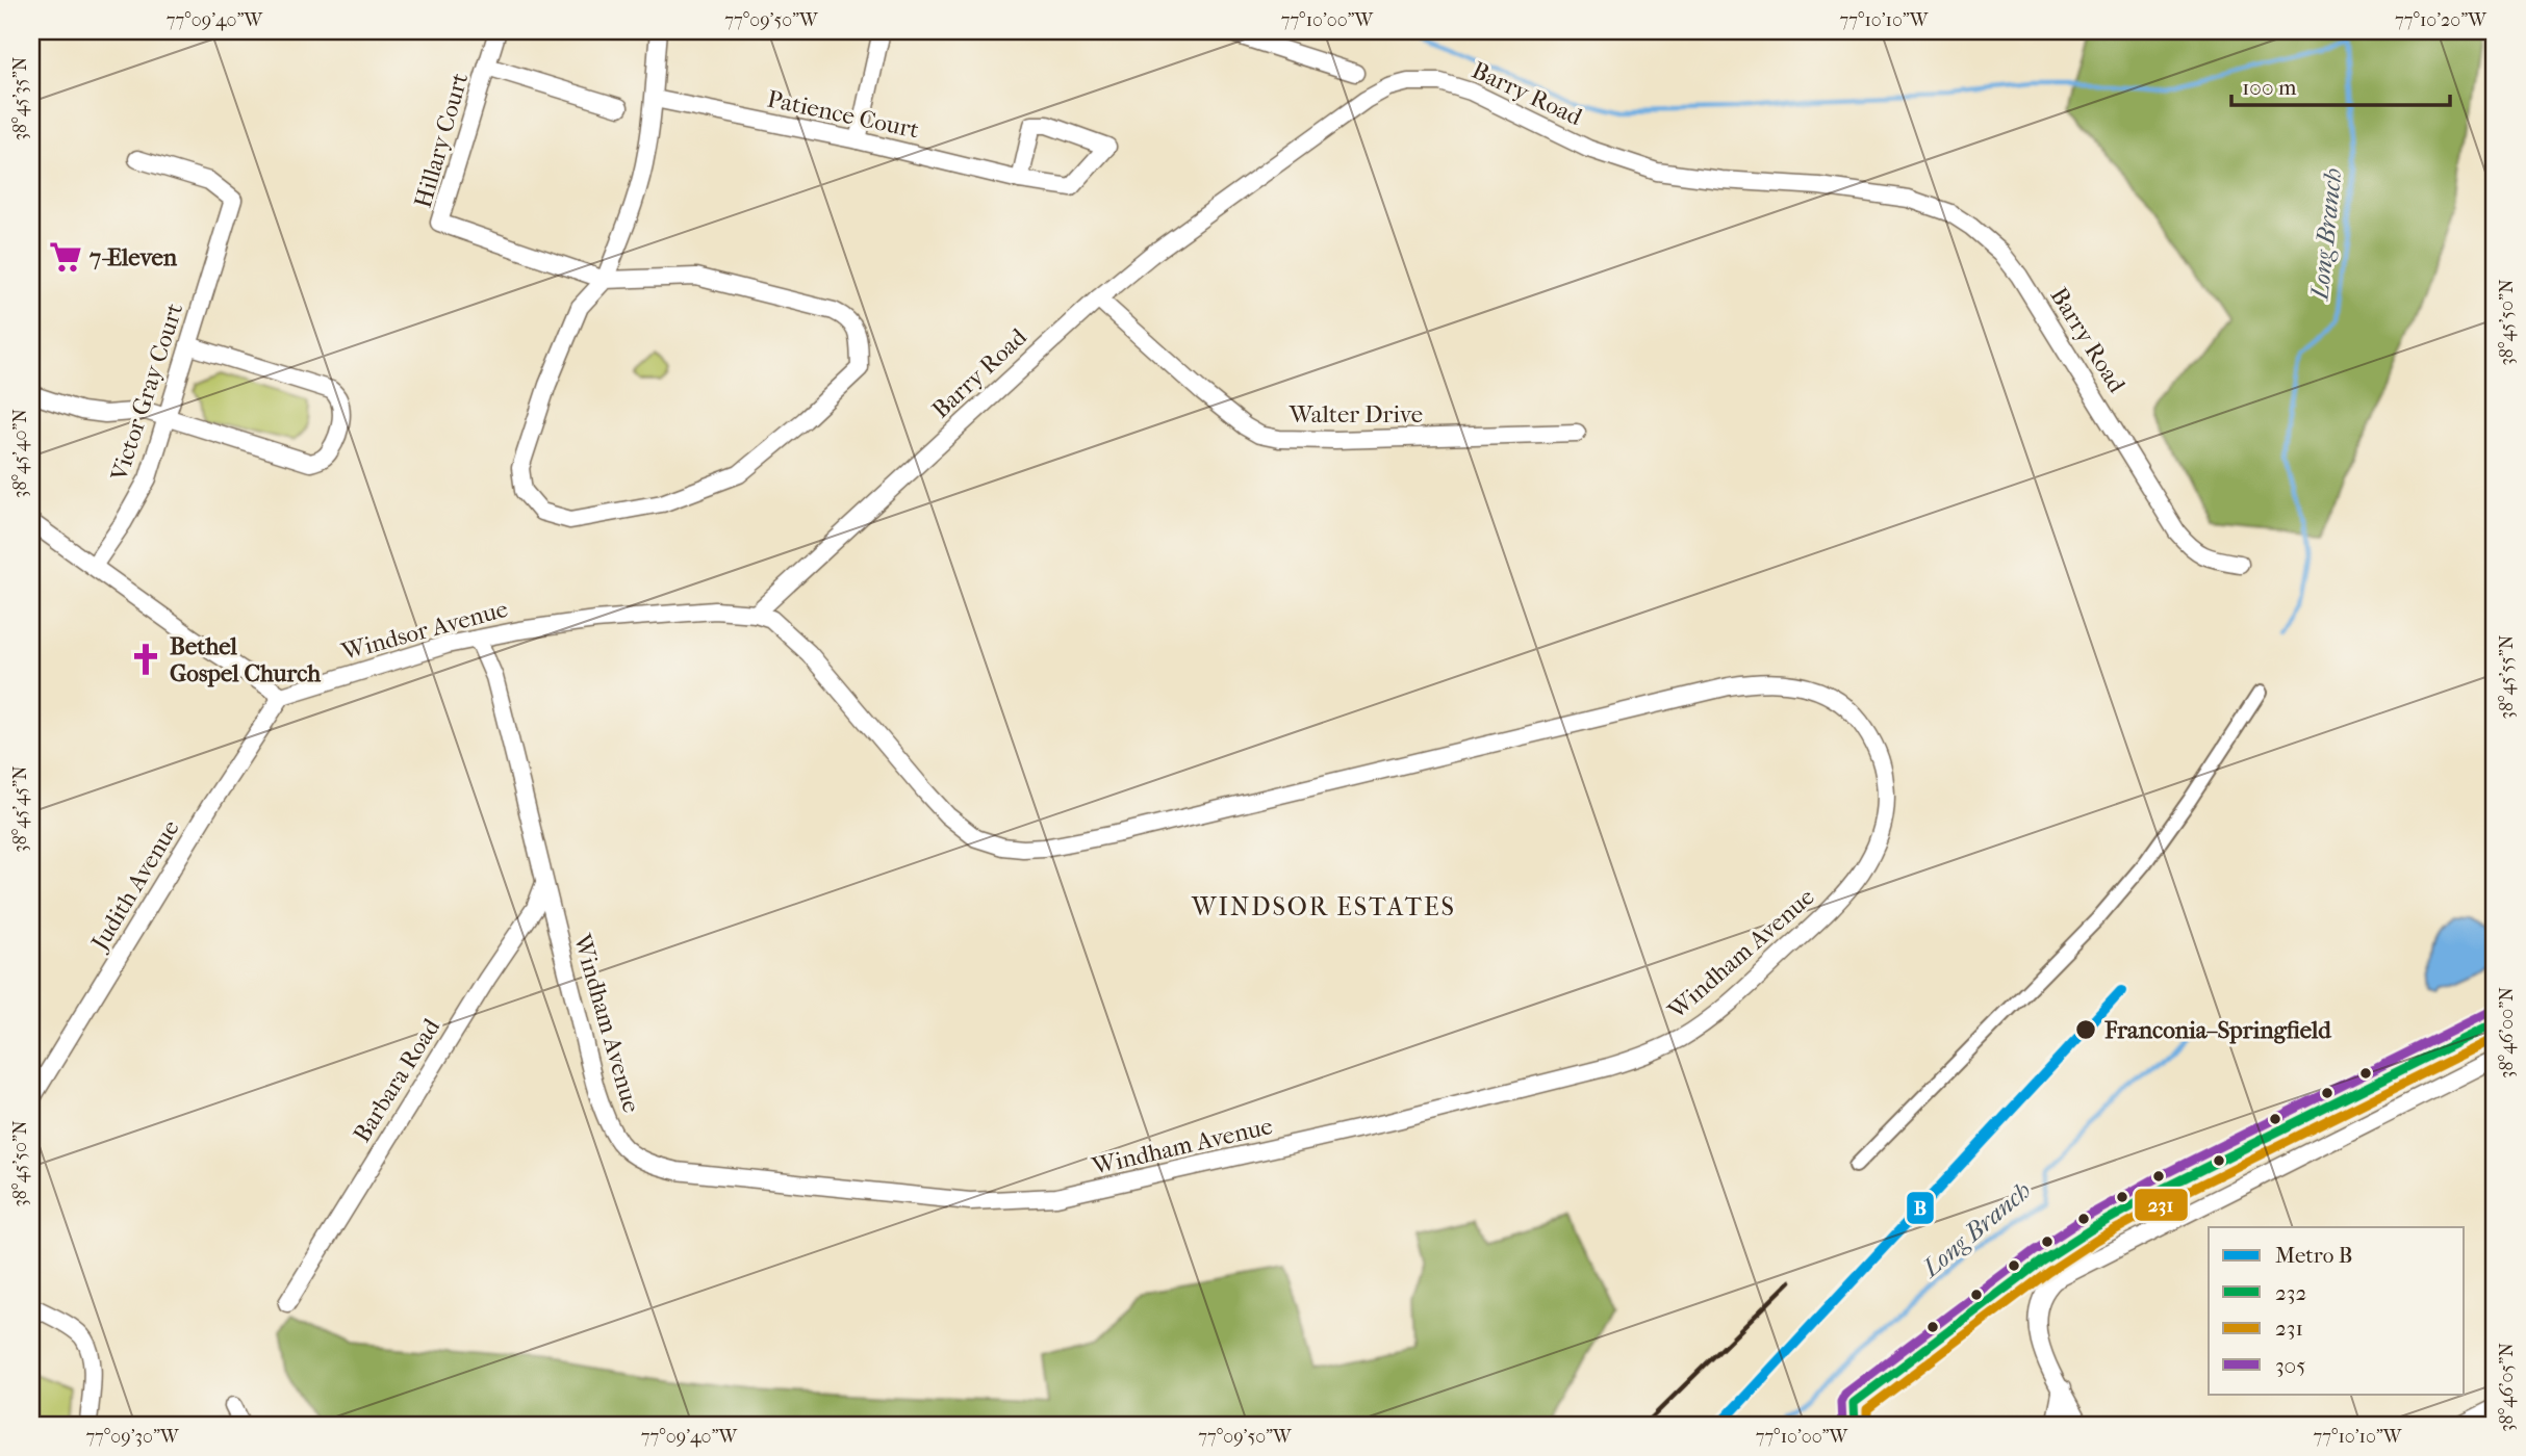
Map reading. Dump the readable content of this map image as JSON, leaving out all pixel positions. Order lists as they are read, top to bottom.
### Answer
{
  "streets": {
    "street": [
      "Barry Road",
      "Patience Court",
      "Hillary Court",
      "Victor Gray Court",
      "Walter Drive",
      "Windsor Avenue",
      "Judith Avenue",
      "Windham Avenue",
      "Barbara Road"
    ]
  },
  "crossings": [
    ["Barry Road", "Walter Drive"],
    ["Barry Road", "Windsor Avenue"],
    ["Barry Road", "Windham Avenue"],
    ["Windsor Avenue", "Judith Avenue"],
    ["Windsor Avenue", "Windham Avenue"],
    ["Windham Avenue", "Barbara Road"]
  ],
  "districts": ["WINDSOR ESTATES"],
  "water": ["Long Branch"],
  "places": {
    "supermarket": ["7-Eleven"],
    "church": ["Bethel Gospel Church"],
    "other": ["Franconia–Springfield"]
  },
  "lines": [
    "metro line B",
    "transit line 305",
    "transit line 232",
    "transit line 231"
  ],
  "legend": [
    "Metro B",
    "232",
    "231",
    "305"
  ],
  "scale_bar": "100 m",
  "coordinates": [
    "77°09'40\"W",
    "77°09'50\"W",
    "77°10'00\"W",
    "77°10'10\"W",
    "77°10'20\"W",
    "38°45'35\"N",
    "38°45'50\"N",
    "38°45'40\"N",
    "38°45'55\"N",
    "38°45'45\"N",
    "38°46'00\"N",
    "38°46'05\"N",
    "77°09'30\"W"
  ]
}
